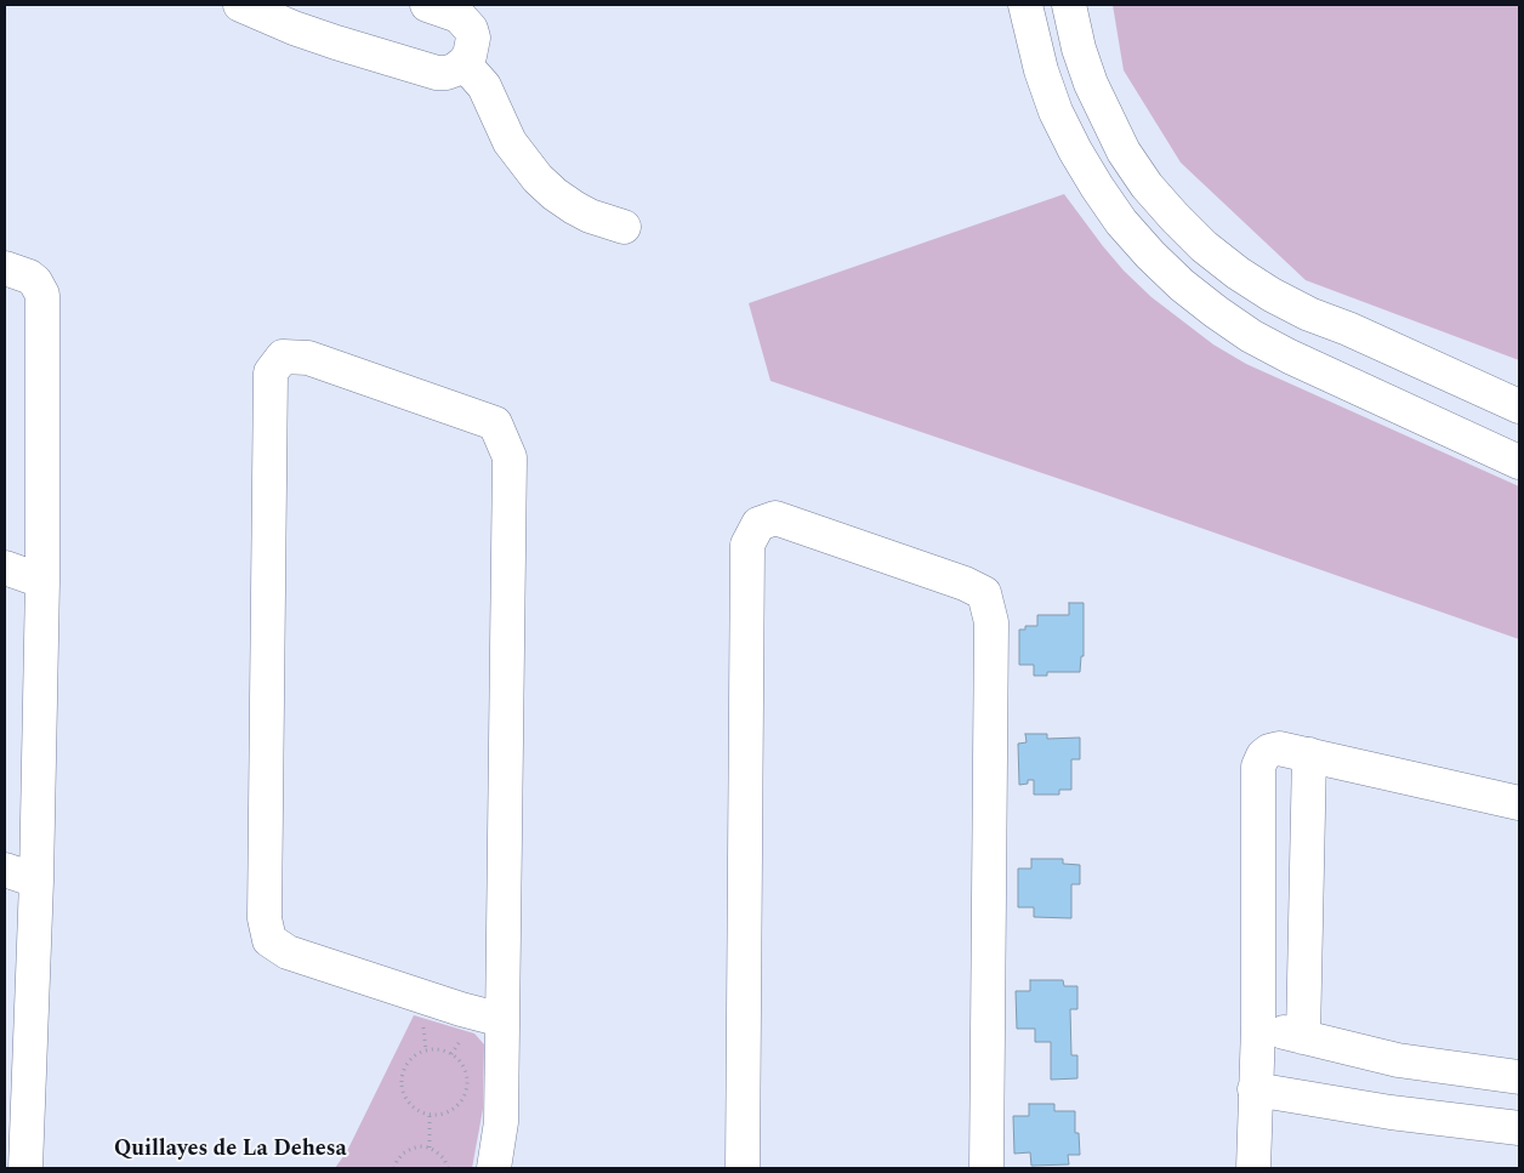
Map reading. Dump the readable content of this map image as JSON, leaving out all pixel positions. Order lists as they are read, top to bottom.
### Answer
{
  "districts": ["Quillayes de La Dehesa"]
}
